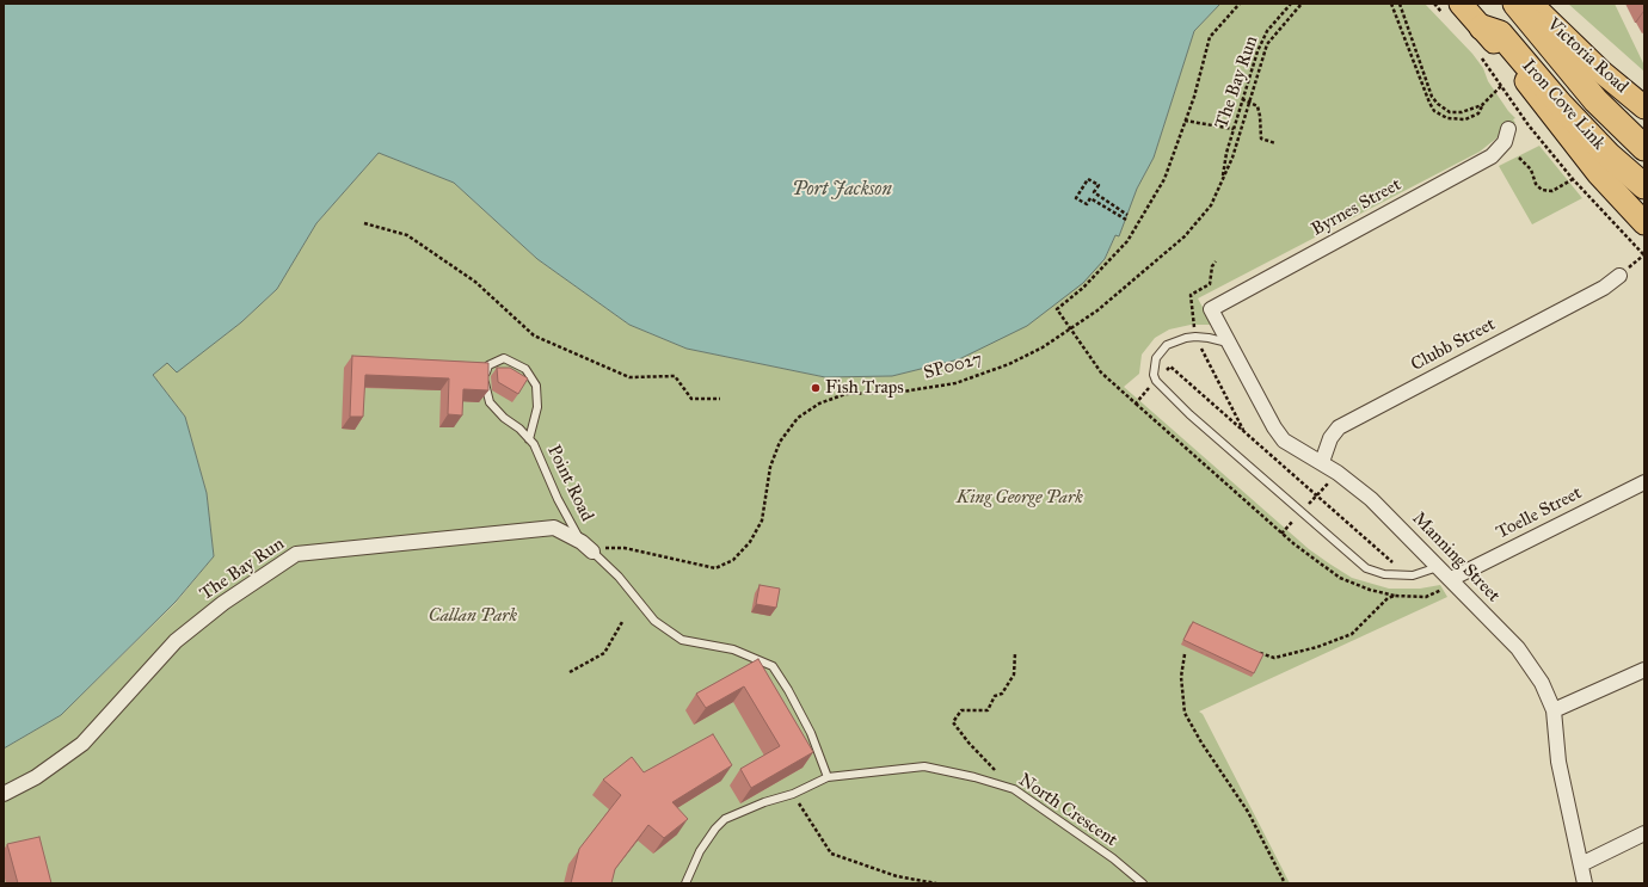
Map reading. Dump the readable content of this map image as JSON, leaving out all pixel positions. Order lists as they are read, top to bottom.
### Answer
{
  "streets": {
    "highway": ["Victoria Road", "Iron Cove Link"],
    "street": [
      "The Bay Run",
      "Byrnes Street",
      "Clubb Street",
      "Toelle Street",
      "Manning Street"
    ],
    "lane": ["Point Road", "North Crescent"],
    "path": ["SP0027"]
  },
  "crossings": [
    ["Victoria Road", "Iron Cove Link"],
    ["The Bay Run", "SP0027"],
    ["The Bay Run", "Point Road"],
    ["Byrnes Street", "Manning Street"],
    ["Clubb Street", "Manning Street"],
    ["SP0027", "Point Road"],
    ["Point Road", "North Crescent"],
    ["Toelle Street", "Manning Street"]
  ],
  "water": ["Port Jackson"],
  "parks": ["King George Park", "Callan Park"],
  "places": ["Fish Traps"]
}
